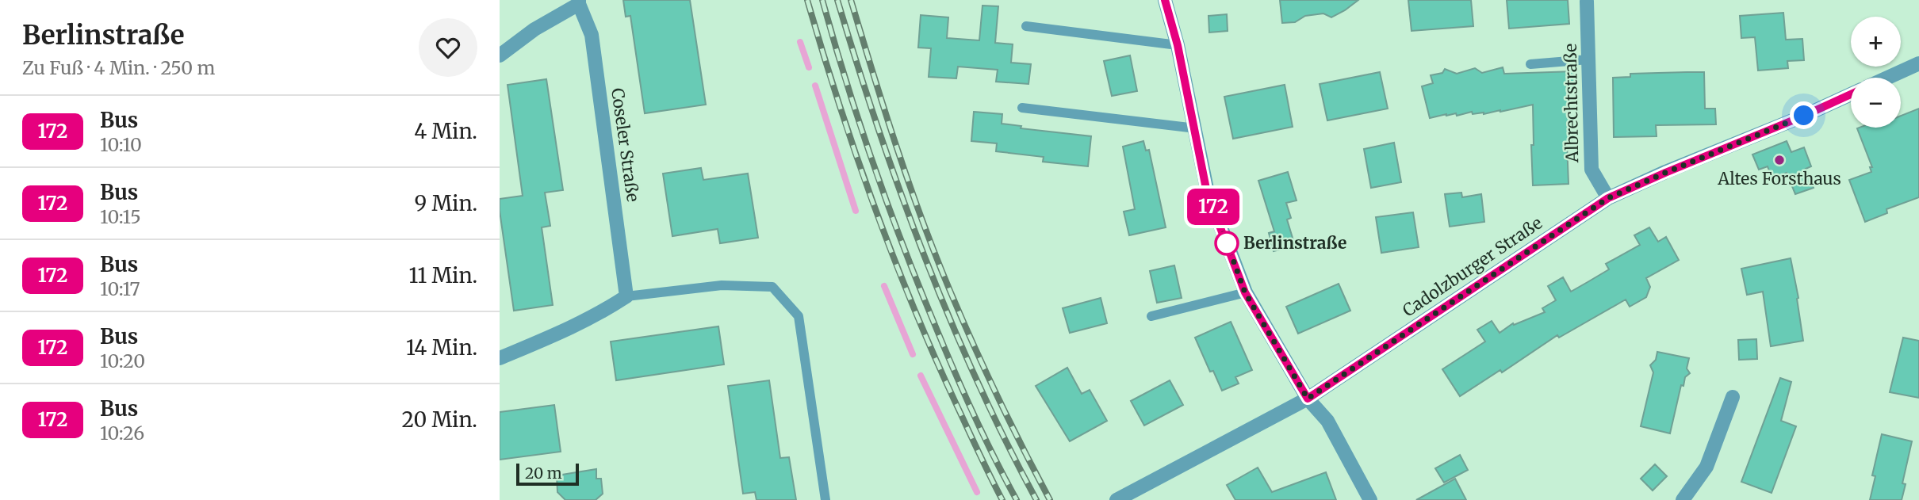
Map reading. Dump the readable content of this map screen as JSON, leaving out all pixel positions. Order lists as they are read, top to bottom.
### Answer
{
  "streets": {
    "street": ["Albrechtstraße", "Coseler Straße", "Cadolzburger Straße"]
  },
  "crossings": [
    ["Albrechtstraße", "Cadolzburger Straße"]
  ],
  "places": ["Altes Forsthaus", "Berlinstraße"],
  "lines": ["bus line 172"],
  "scale_bar": "20 m",
  "page": {
    "heading": ["Berlinstraße", "Zu Fuß · 4 Min. · 250 m"],
    "on_map": "172",
    "map_buttons": ["+", "−"],
    "list": [
      {
        "mark": "172",
        "name": "Bus",
        "note": "10:10",
        "value": "4 Min."
      },
      {
        "mark": "172",
        "name": "Bus",
        "note": "10:15",
        "value": "9 Min."
      },
      {
        "mark": "172",
        "name": "Bus",
        "note": "10:17",
        "value": "11 Min."
      },
      {
        "mark": "172",
        "name": "Bus",
        "note": "10:20",
        "value": "14 Min."
      },
      {
        "mark": "172",
        "name": "Bus",
        "note": "10:26",
        "value": "20 Min."
      }
    ],
    "scale": "20 m"
  }
}
